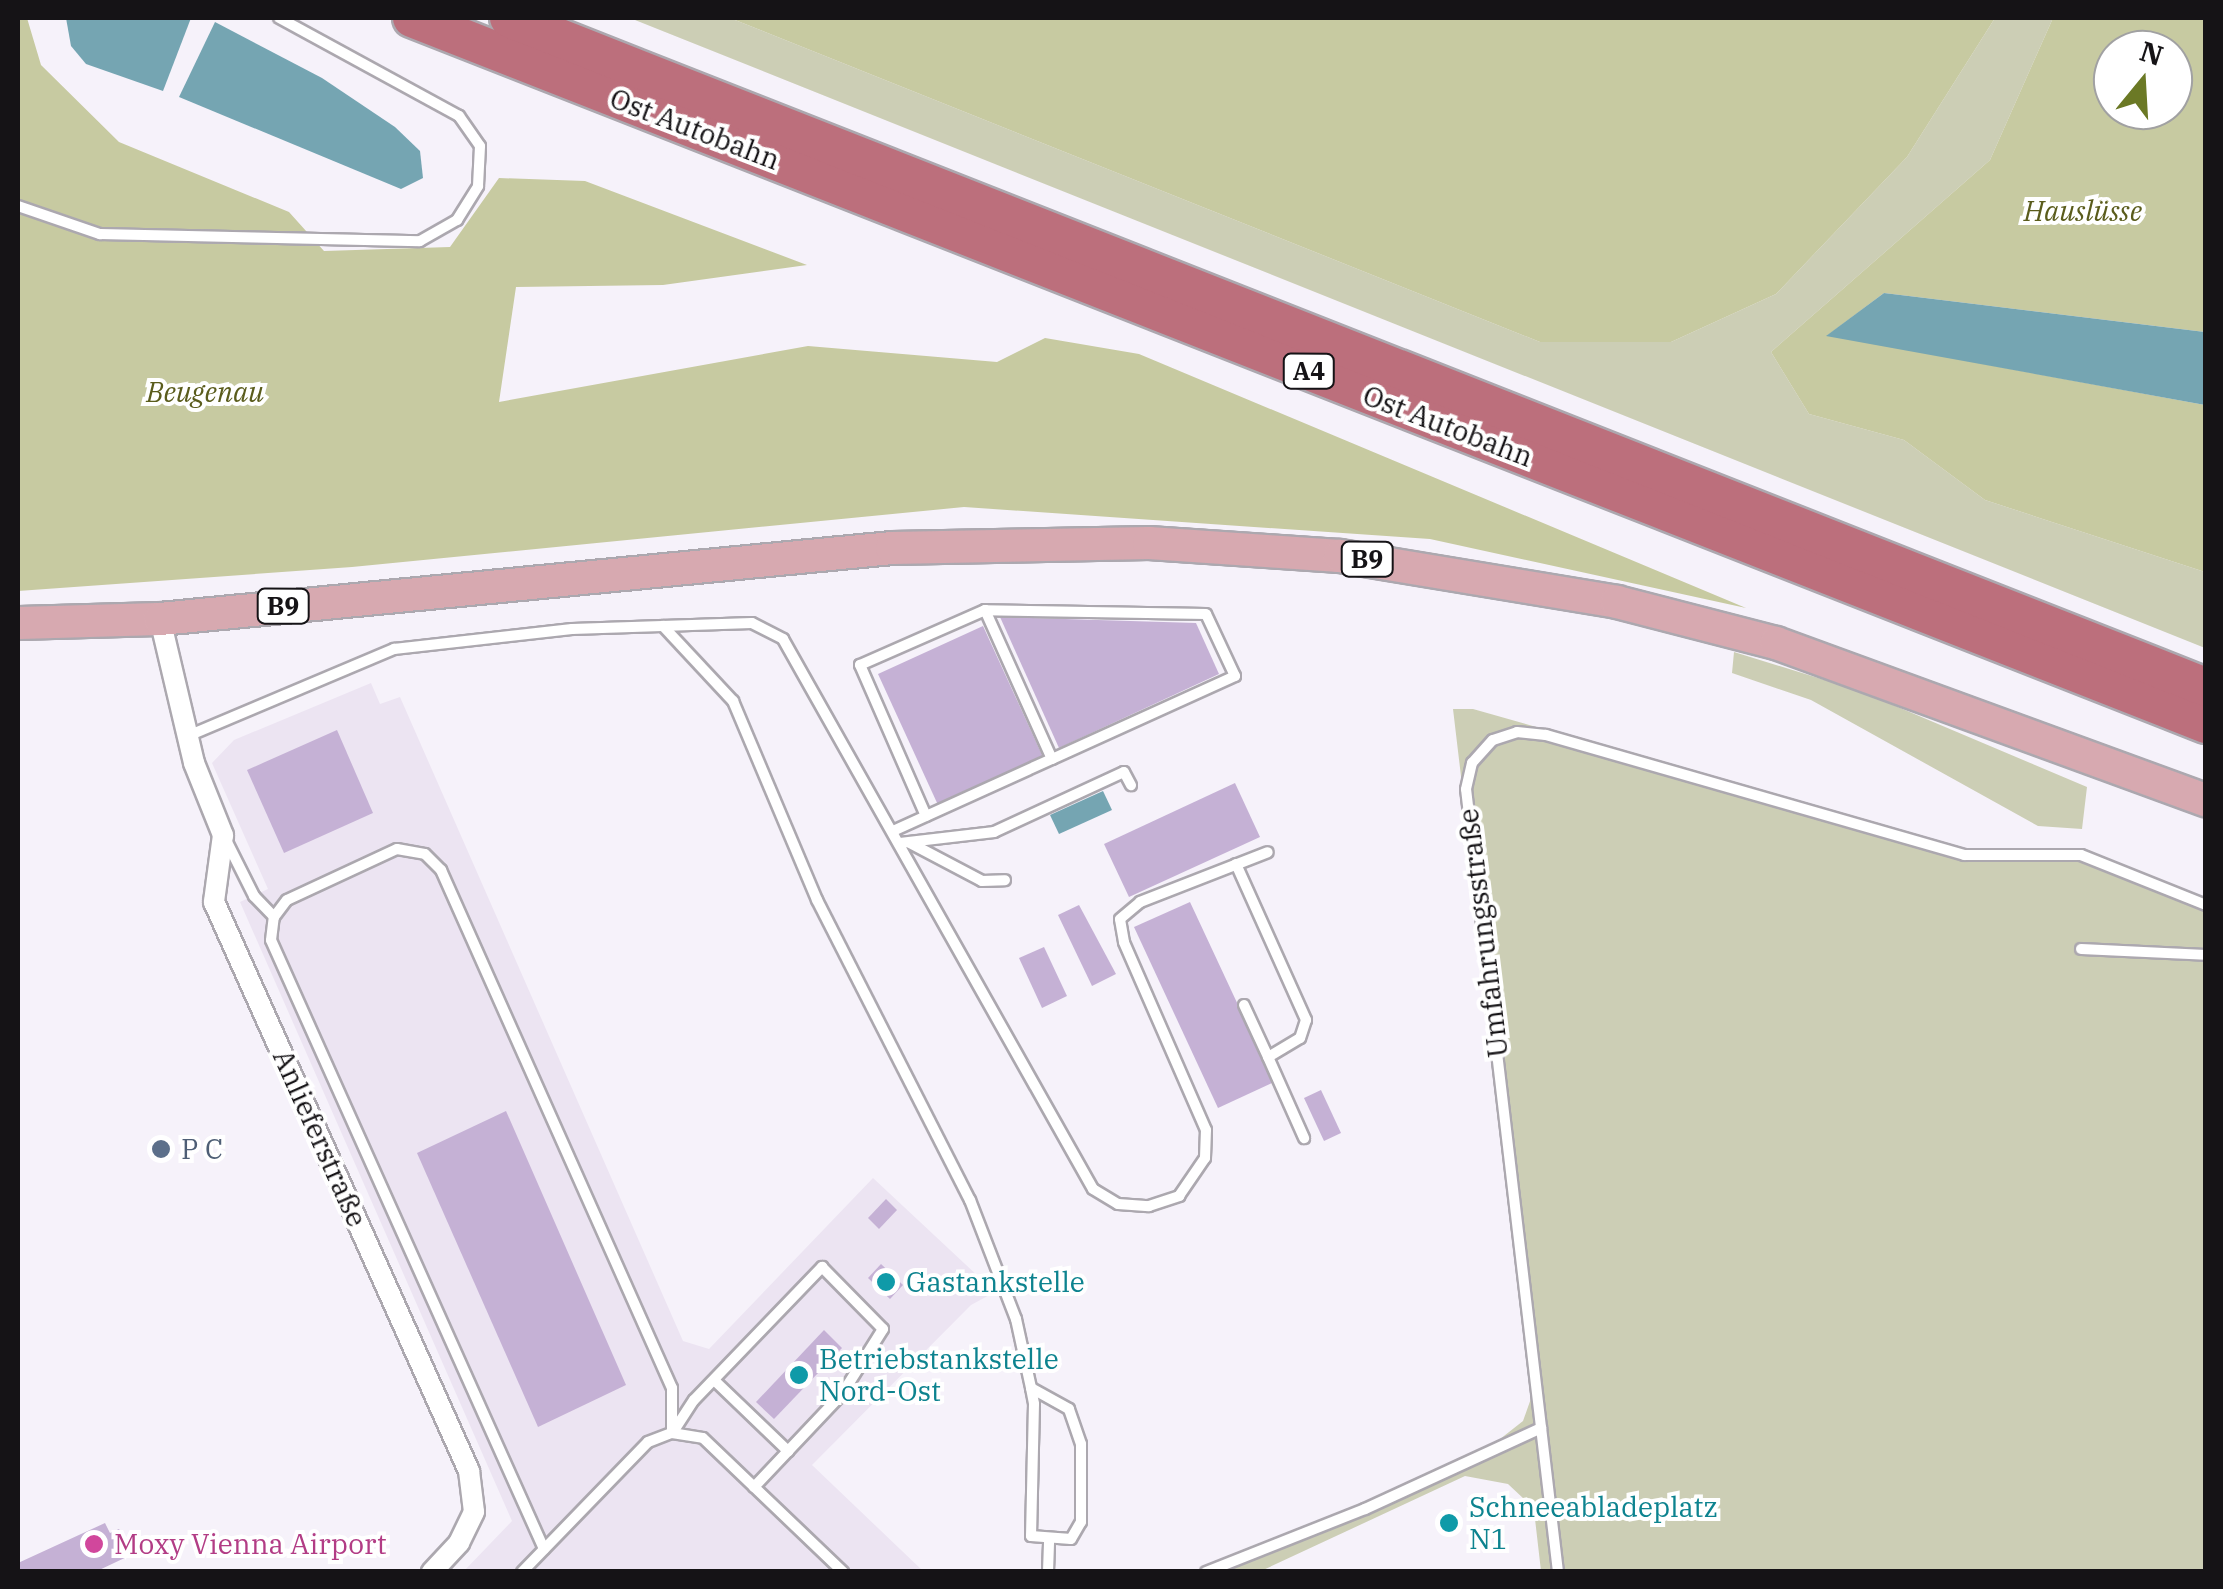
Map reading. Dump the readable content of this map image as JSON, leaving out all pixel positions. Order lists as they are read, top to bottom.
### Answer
{
  "streets": {
    "highway": ["Ost Autobahn", "A4"],
    "main road": ["B9"],
    "street": ["Anlieferstraße"],
    "lane": ["Umfahrungsstraße"]
  },
  "crossings": [
    ["B9", "Anlieferstraße"]
  ],
  "parks": ["Hauslüsse", "Beugenau"],
  "places": [
    "P C",
    "Gastankstelle",
    "Betriebstankstelle Nord-Ost",
    "Schneeabladeplatz N1",
    "Moxy Vienna Airport"
  ],
  "north": "top"
}
